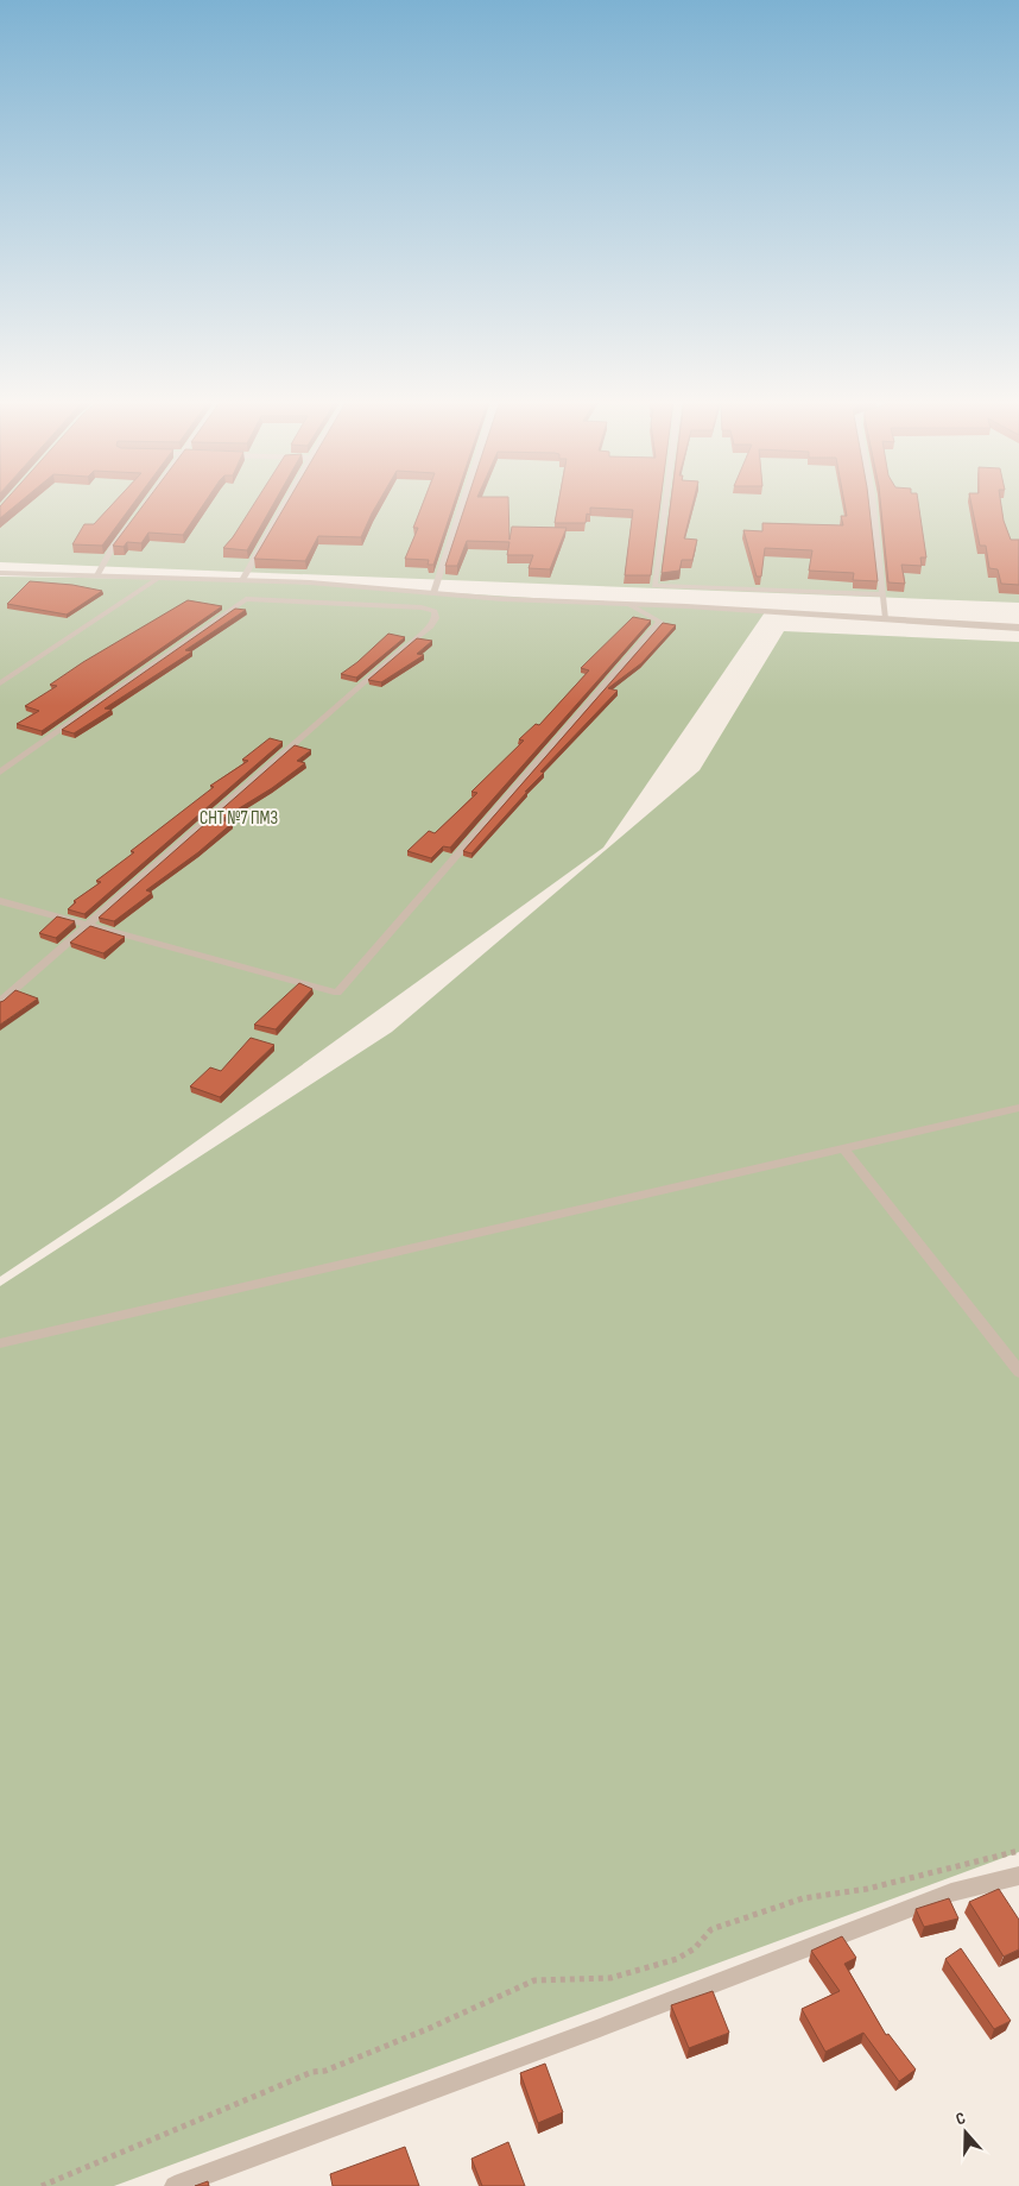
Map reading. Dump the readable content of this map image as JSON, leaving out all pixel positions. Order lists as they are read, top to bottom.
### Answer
{
  "parks": ["СНТ №7 ПМЗ"],
  "north": "top"
}
